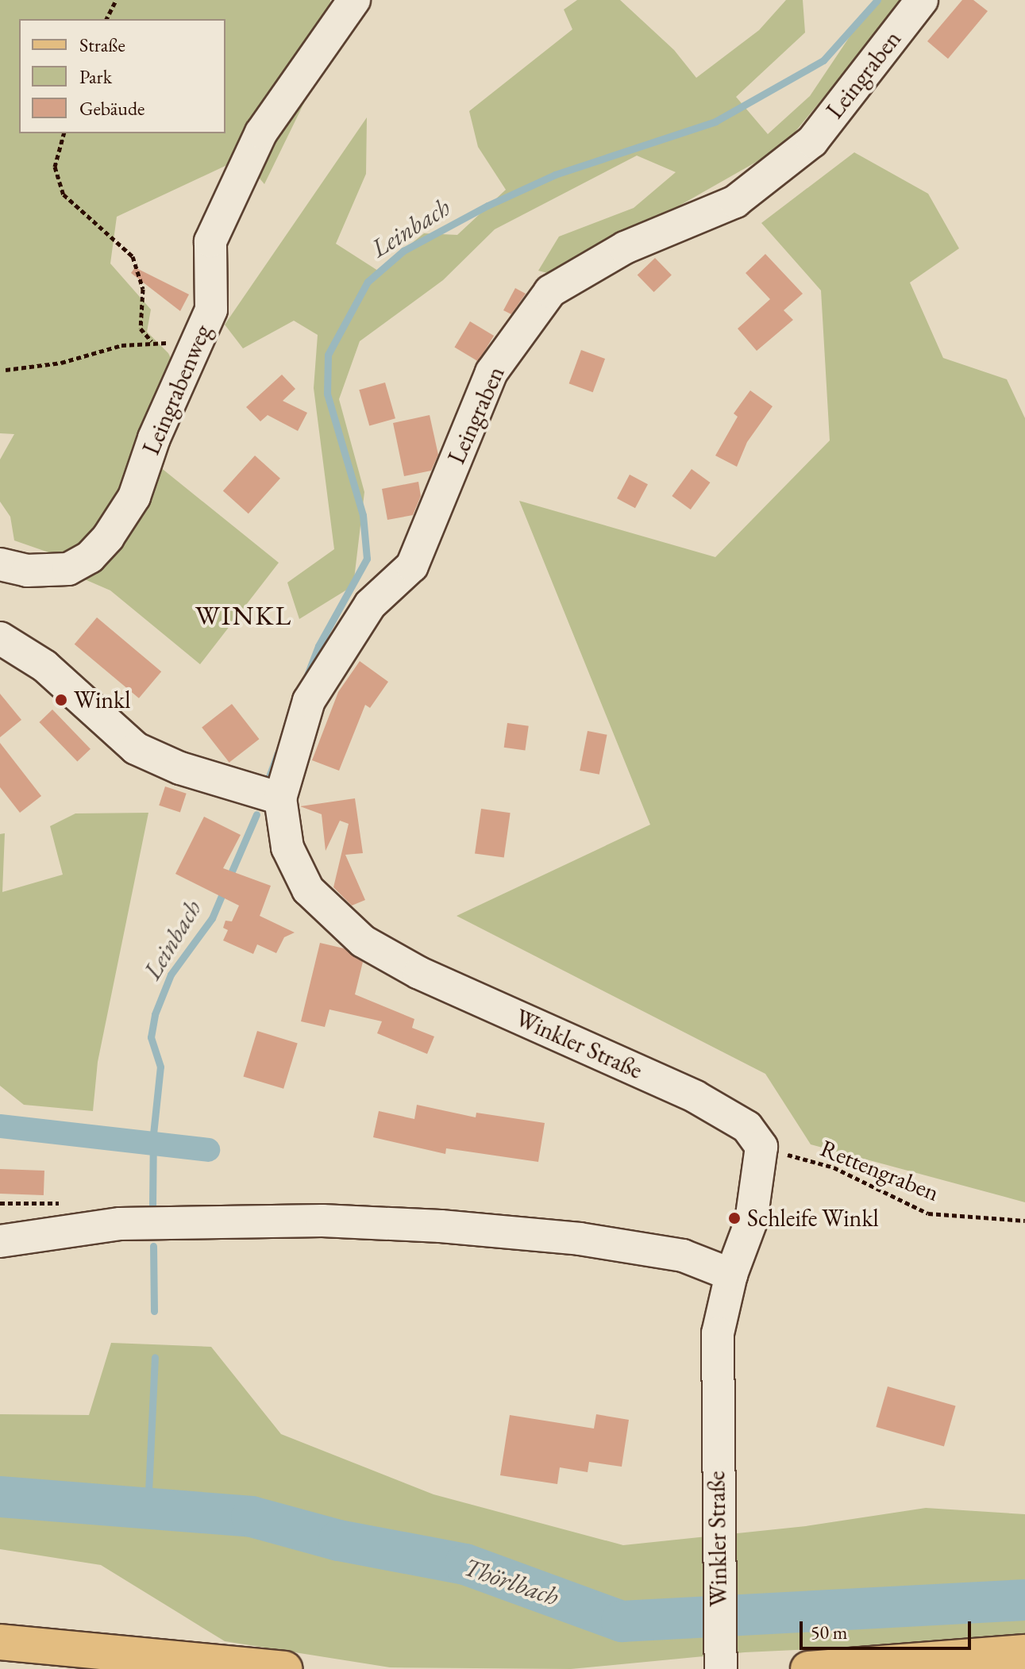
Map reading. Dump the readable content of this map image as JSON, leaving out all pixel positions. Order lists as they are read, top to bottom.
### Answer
{
  "streets": {
    "street": ["Leingraben", "Leingrabenweg", "Winkler Straße"],
    "path": ["Rettengraben"]
  },
  "crossings": [
    ["Leingraben", "Winkler Straße"],
    ["Winkler Straße", "Rettengraben"]
  ],
  "districts": ["WINKL"],
  "water": ["Leinbach", "Thörlbach"],
  "places": ["Winkl", "Schleife Winkl"],
  "legend": ["Straße", "Park", "Gebäude"],
  "scale_bar": "50 m"
}
